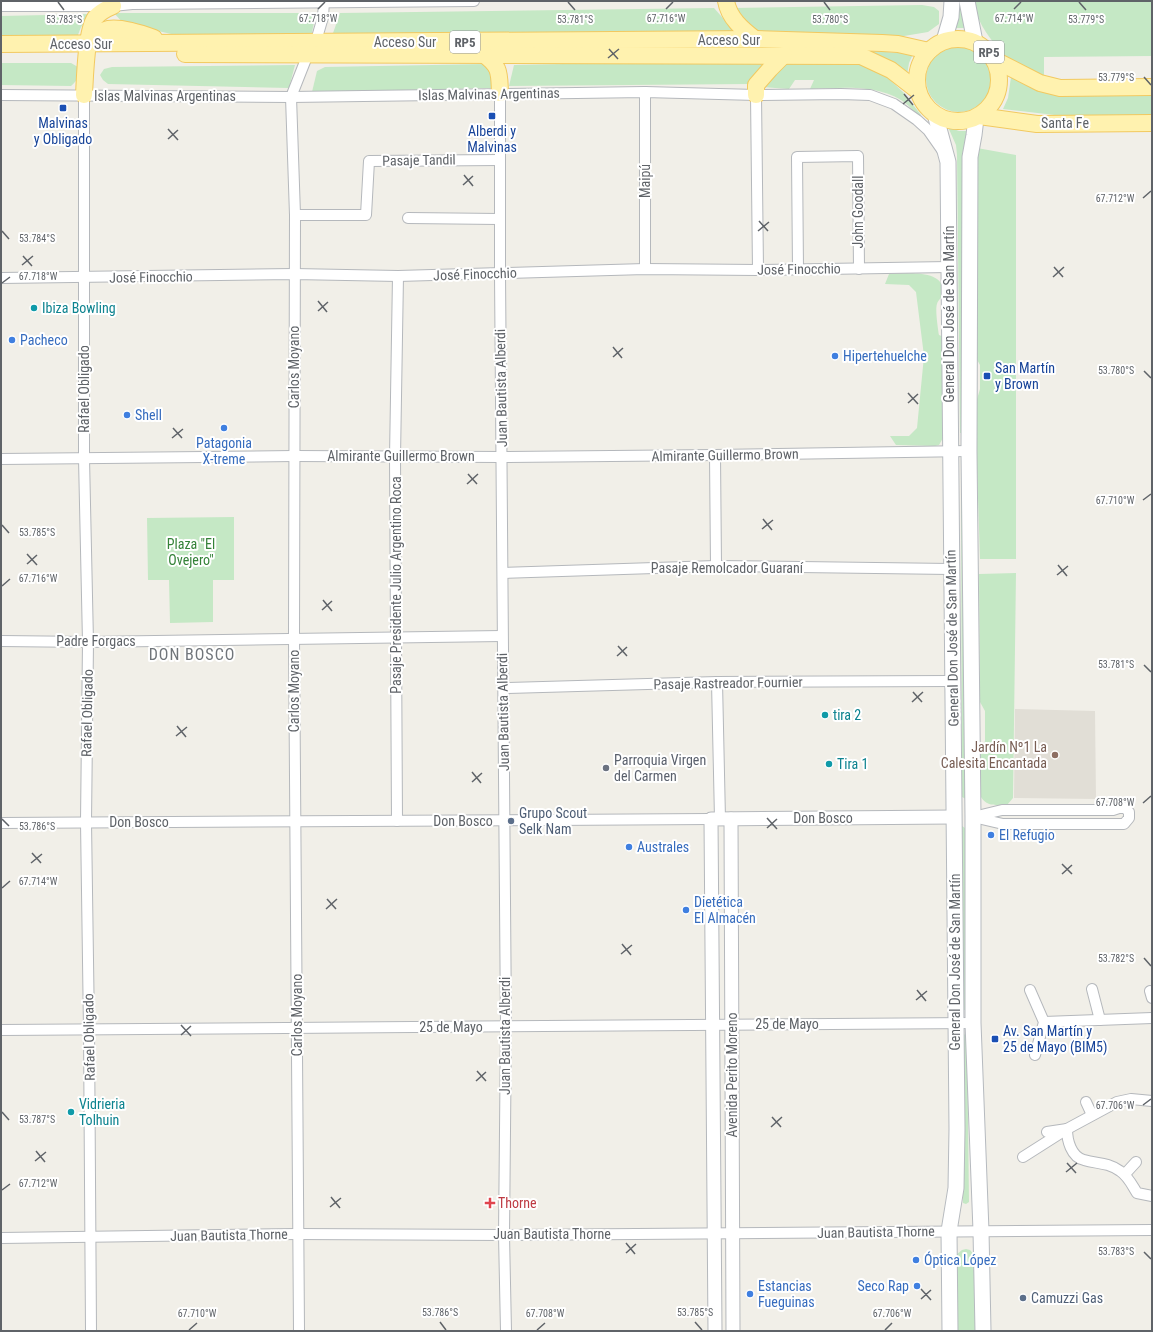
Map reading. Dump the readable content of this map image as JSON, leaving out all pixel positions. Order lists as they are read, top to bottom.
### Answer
{
  "streets": {
    "main road": [
      "Acceso Sur",
      "RP5",
      "Santa Fe",
      "General Don José de San Martín"
    ],
    "street": [
      "Islas Malvinas Argentinas",
      "Pasaje Tandil",
      "Maipú",
      "John Goodall",
      "José Finocchio",
      "Carlos Moyano",
      "Juan Bautista Alberdi",
      "Rafael Obligado",
      "Almirante Guillermo Brown",
      "Pasaje Remolcador Guaraní",
      "Pasaje Presidente Julio Argentino Roca",
      "Padre Forgacs",
      "Pasaje Rastreador Fournier",
      "Don Bosco",
      "25 de Mayo",
      "Avenida Perito Moreno",
      "Juan Bautista Thorne"
    ]
  },
  "crossings": [
    ["Acceso Sur", "RP5"],
    ["Acceso Sur", "Santa Fe"],
    ["Acceso Sur", "General Don José de San Martín"],
    ["Acceso Sur", "Carlos Moyano"],
    ["RP5", "Santa Fe"],
    ["RP5", "General Don José de San Martín"],
    ["Islas Malvinas Argentinas", "Maipú"],
    ["Islas Malvinas Argentinas", "General Don José de San Martín"],
    ["Islas Malvinas Argentinas", "Carlos Moyano"],
    ["Islas Malvinas Argentinas", "Juan Bautista Alberdi"],
    ["Islas Malvinas Argentinas", "Rafael Obligado"],
    ["Santa Fe", "General Don José de San Martín"],
    ["Pasaje Tandil", "Carlos Moyano"],
    ["Pasaje Tandil", "Juan Bautista Alberdi"],
    ["Maipú", "José Finocchio"],
    ["John Goodall", "José Finocchio"],
    ["José Finocchio", "General Don José de San Martín"],
    ["José Finocchio", "Carlos Moyano"],
    ["José Finocchio", "Juan Bautista Alberdi"],
    ["José Finocchio", "Rafael Obligado"],
    ["José Finocchio", "Pasaje Presidente Julio Argentino Roca"],
    ["General Don José de San Martín", "Almirante Guillermo Brown"],
    ["General Don José de San Martín", "Pasaje Remolcador Guaraní"],
    ["General Don José de San Martín", "Pasaje Rastreador Fournier"],
    ["General Don José de San Martín", "Don Bosco"],
    ["General Don José de San Martín", "25 de Mayo"],
    ["General Don José de San Martín", "Juan Bautista Thorne"],
    ["Carlos Moyano", "Almirante Guillermo Brown"],
    ["Carlos Moyano", "Padre Forgacs"],
    ["Carlos Moyano", "Don Bosco"],
    ["Carlos Moyano", "25 de Mayo"],
    ["Carlos Moyano", "Juan Bautista Thorne"],
    ["Juan Bautista Alberdi", "Almirante Guillermo Brown"],
    ["Juan Bautista Alberdi", "Pasaje Remolcador Guaraní"],
    ["Juan Bautista Alberdi", "Padre Forgacs"],
    ["Juan Bautista Alberdi", "Pasaje Rastreador Fournier"],
    ["Juan Bautista Alberdi", "Don Bosco"],
    ["Juan Bautista Alberdi", "25 de Mayo"],
    ["Juan Bautista Alberdi", "Juan Bautista Thorne"],
    ["Rafael Obligado", "Almirante Guillermo Brown"],
    ["Rafael Obligado", "Padre Forgacs"],
    ["Rafael Obligado", "Don Bosco"],
    ["Rafael Obligado", "25 de Mayo"],
    ["Rafael Obligado", "Juan Bautista Thorne"],
    ["Almirante Guillermo Brown", "Pasaje Presidente Julio Argentino Roca"],
    ["Pasaje Presidente Julio Argentino Roca", "Padre Forgacs"],
    ["Pasaje Presidente Julio Argentino Roca", "Don Bosco"],
    ["Pasaje Rastreador Fournier", "Avenida Perito Moreno"],
    ["Don Bosco", "Avenida Perito Moreno"],
    ["25 de Mayo", "Avenida Perito Moreno"],
    ["Avenida Perito Moreno", "Juan Bautista Thorne"]
  ],
  "districts": ["DON BOSCO"],
  "parks": ["Plaza \"El Ovejero\""],
  "places": {
    "transit": [
      "Malvinas y Obligado",
      "Alberdi y Malvinas",
      "San Martín y Brown",
      "Av. San Martín y 25 de Mayo (BIM5)"
    ],
    "other": [
      "Ibiza Bowling",
      "Pacheco",
      "Hipertehuelche",
      "Shell",
      "Patagonia X-treme",
      "tira 2",
      "Jardín Nº1 La Calesita Encantada",
      "Tira 1",
      "Parroquia Virgen del Carmen",
      "Grupo Scout Selk Nam",
      "El Refugio",
      "Australes",
      "Dietética El Almacén",
      "Vidrieria Tolhuin",
      "Óptica López",
      "Seco Rap",
      "Estancias Fueguinas",
      "Camuzzi Gas"
    ],
    "health": ["Thorne"]
  },
  "coordinates": [
    "67.718°W",
    "67.716°W",
    "67.714°W",
    "53.779°S",
    "53.783°S",
    "53.781°S",
    "53.780°S",
    "67.712°W",
    "53.784°S",
    "67.710°W",
    "53.785°S",
    "67.708°W",
    "53.786°S",
    "53.782°S",
    "67.706°W",
    "53.787°S"
  ]
}
